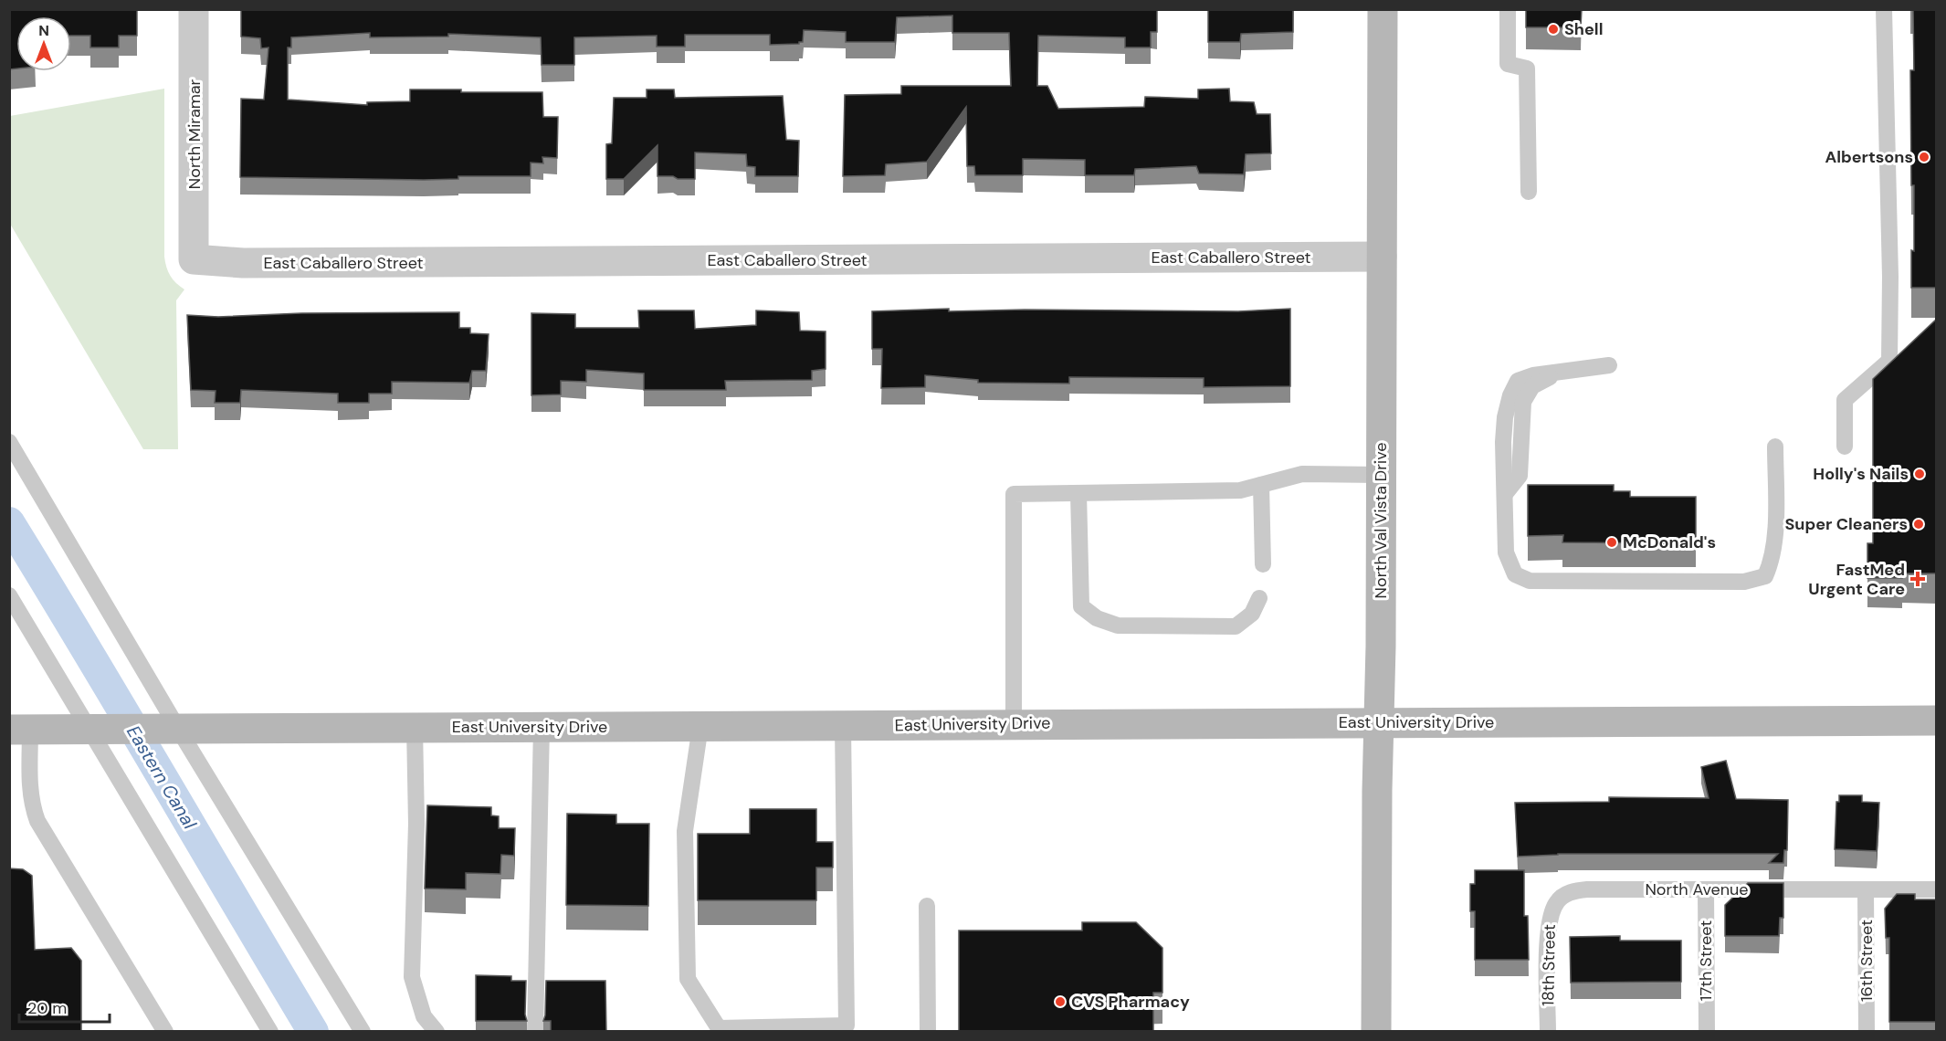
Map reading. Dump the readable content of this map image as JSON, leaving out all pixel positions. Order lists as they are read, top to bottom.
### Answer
{
  "streets": {
    "main road": ["North Val Vista Drive", "East University Drive"],
    "street": ["North Miramar", "East Caballero Street"],
    "lane": [
      "North Avenue",
      "17th Street",
      "16th Street",
      "18th Street"
    ]
  },
  "crossings": [
    ["North Miramar", "East Caballero Street"],
    ["East Caballero Street", "North Val Vista Drive"],
    ["North Val Vista Drive", "East University Drive"],
    ["North Avenue", "17th Street"],
    ["North Avenue", "16th Street"],
    ["North Avenue", "18th Street"]
  ],
  "water": ["Eastern Canal"],
  "places": {
    "other": [
      "Shell",
      "Albertsons",
      "Holly's Nails",
      "Super Cleaners",
      "McDonald's",
      "CVS Pharmacy"
    ],
    "health": ["FastMed Urgent Care"]
  },
  "scale_bar": "20 m",
  "north": "top"
}
